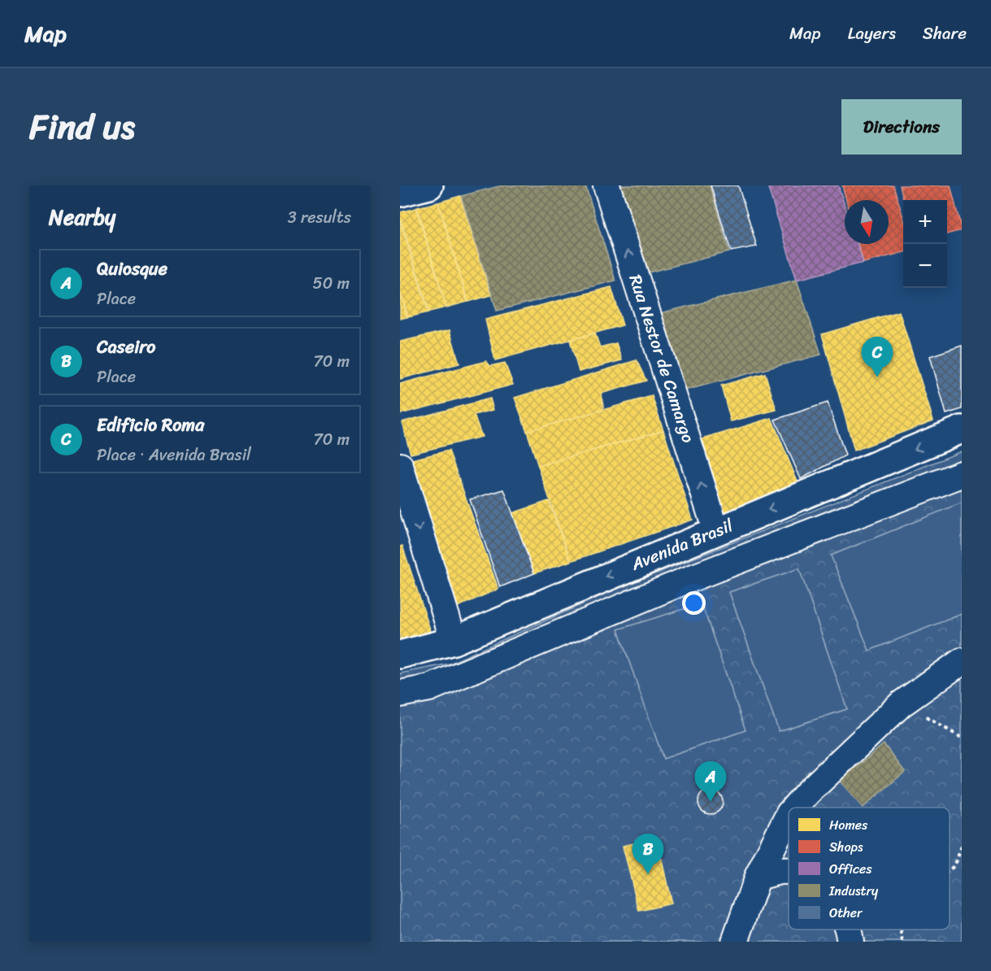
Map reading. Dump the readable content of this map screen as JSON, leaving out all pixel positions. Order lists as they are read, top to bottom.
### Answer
{
  "streets": {
    "street": ["Rua Nestor de Camargo", "Avenida Brasil"]
  },
  "crossings": [
    ["Rua Nestor de Camargo", "Avenida Brasil"]
  ],
  "one_way": ["Rua Nestor de Camargo"],
  "legend": [
    "Homes",
    "Shops",
    "Offices",
    "Industry",
    "Other"
  ],
  "north": "bottom",
  "page": {
    "header": "Map",
    "nav": ["Map", "Layers", "Share"],
    "title": "Find us",
    "buttons": "Directions",
    "heading": ["Nearby", "3 results"],
    "map_buttons": ["+", "−"],
    "list": [
      {
        "mark": "A",
        "name": "Quiosque",
        "note": "Place",
        "value": "50 m"
      },
      {
        "mark": "B",
        "name": "Caseiro",
        "note": "Place",
        "value": "70 m"
      },
      {
        "mark": "C",
        "name": "Edificio Roma",
        "note": "Place · Avenida Brasil",
        "value": "70 m"
      }
    ],
    "pins": ["C", "A", "B"]
  }
}
